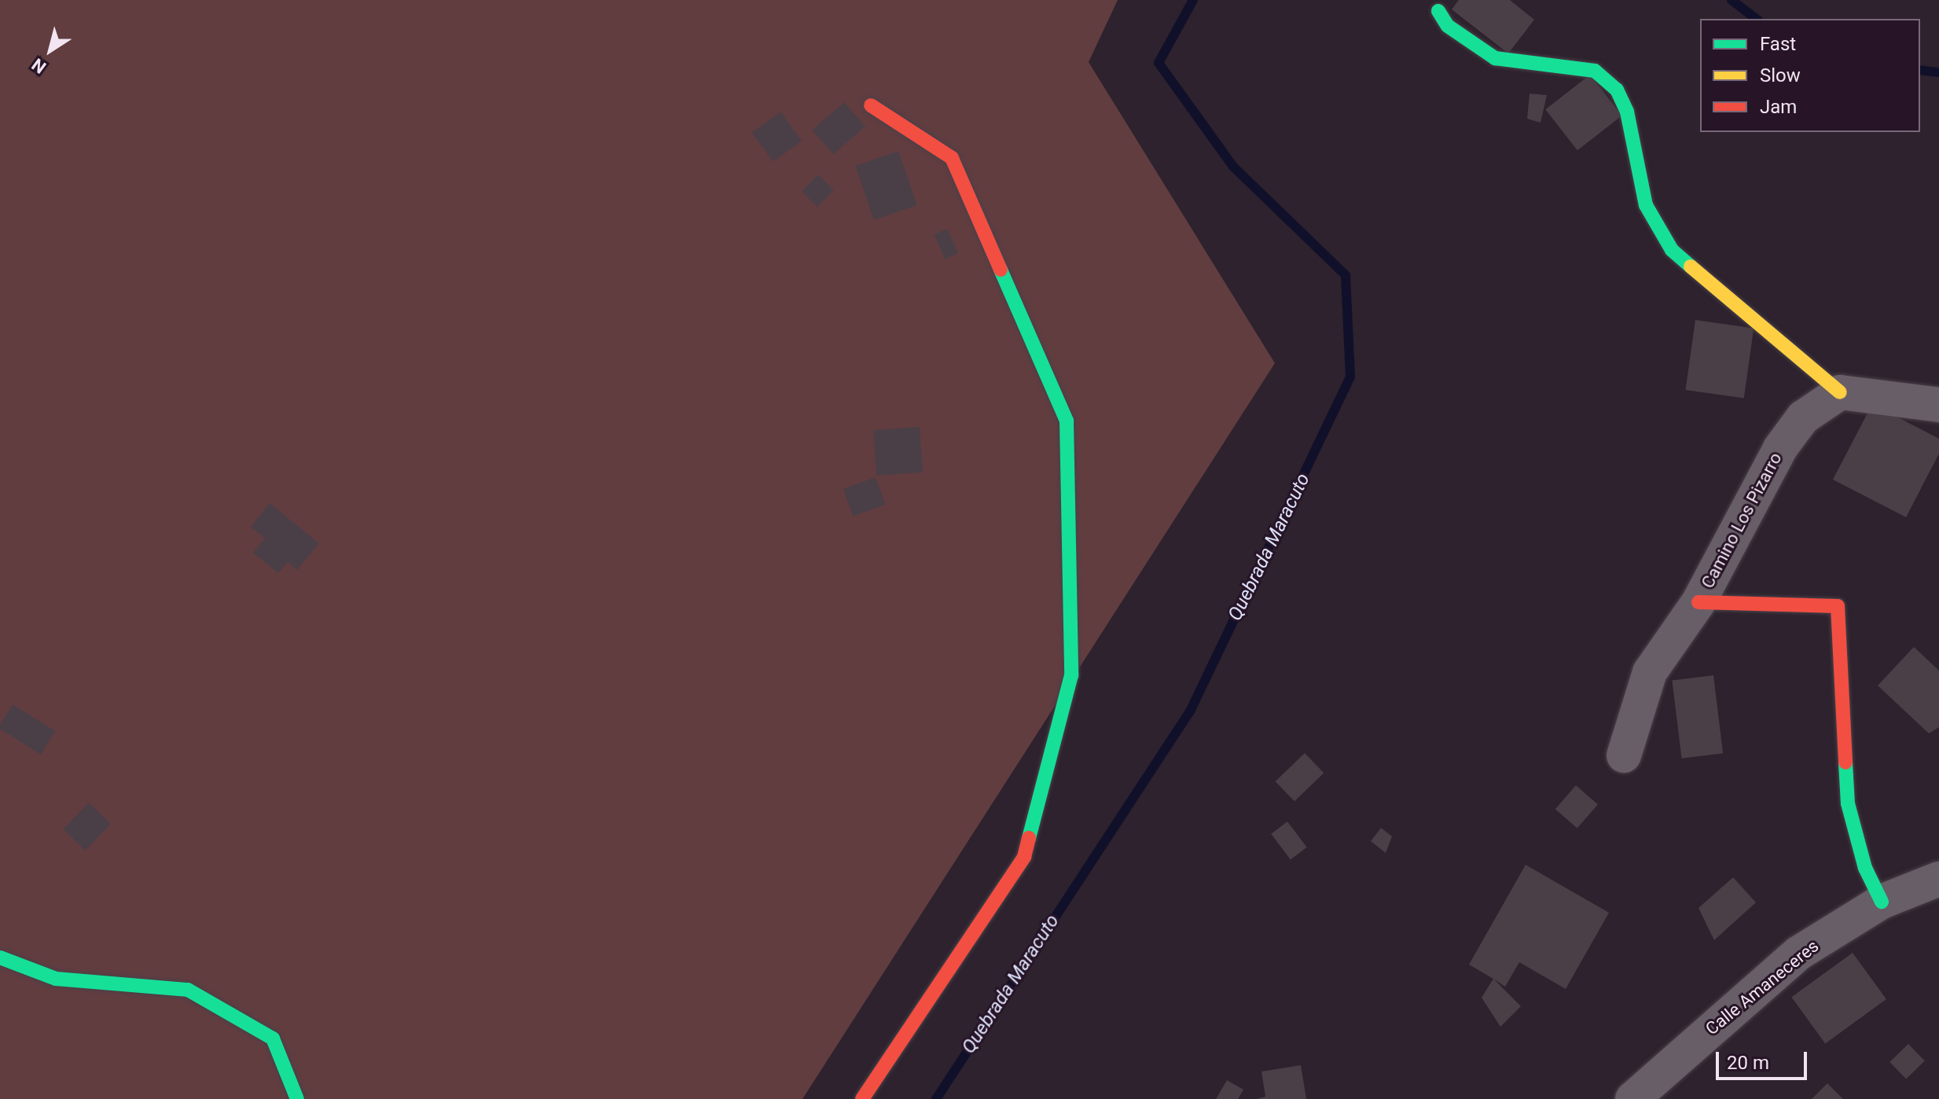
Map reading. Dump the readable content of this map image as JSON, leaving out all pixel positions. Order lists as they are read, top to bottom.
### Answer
{
  "streets": {
    "street": ["Camino Los Pizarro", "Calle Amaneceres"]
  },
  "water": ["Quebrada Maracuto"],
  "legend": ["Fast", "Slow", "Jam"],
  "scale_bar": "20 m",
  "north": "bottom left"
}
